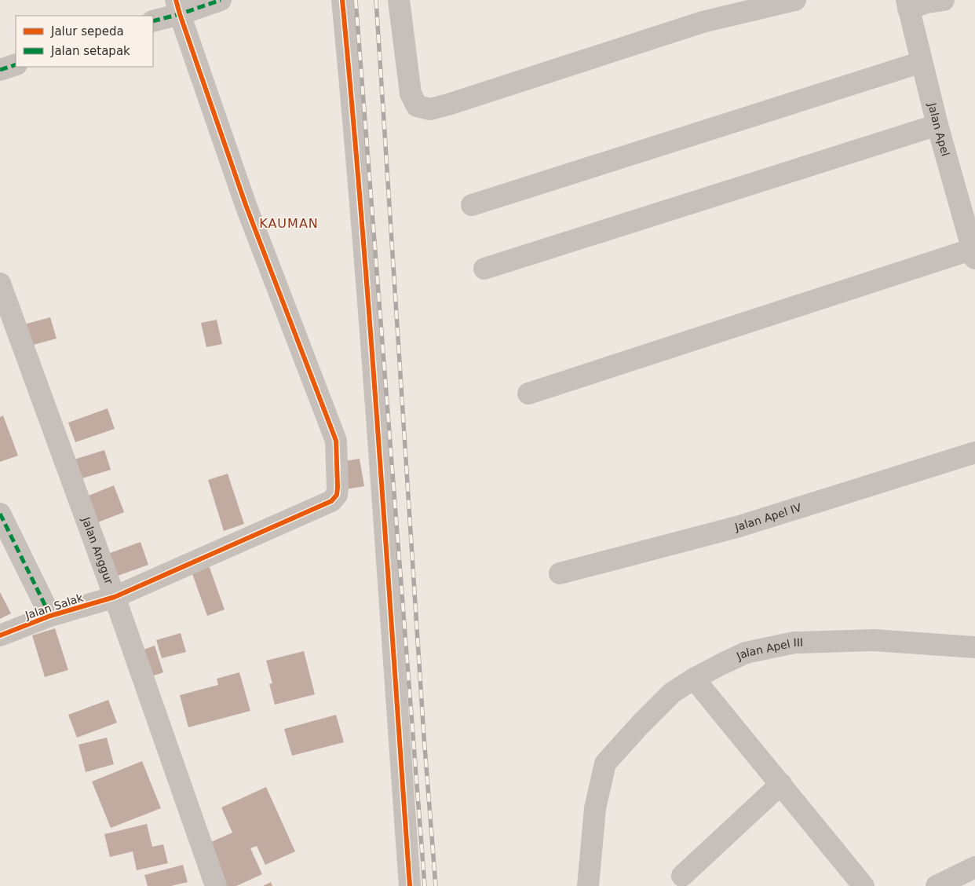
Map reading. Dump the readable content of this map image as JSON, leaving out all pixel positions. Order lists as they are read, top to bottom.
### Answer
{
  "streets": {
    "street": [
      "Jalan Apel",
      "Jalan Apel IV",
      "Jalan Anggur",
      "Jalan Salak",
      "Jalan Apel III"
    ]
  },
  "crossings": [
    ["Jalan Anggur", "Jalan Salak"]
  ],
  "districts": ["KAUMAN"],
  "legend": ["Jalur sepeda", "Jalan setapak"]
}
